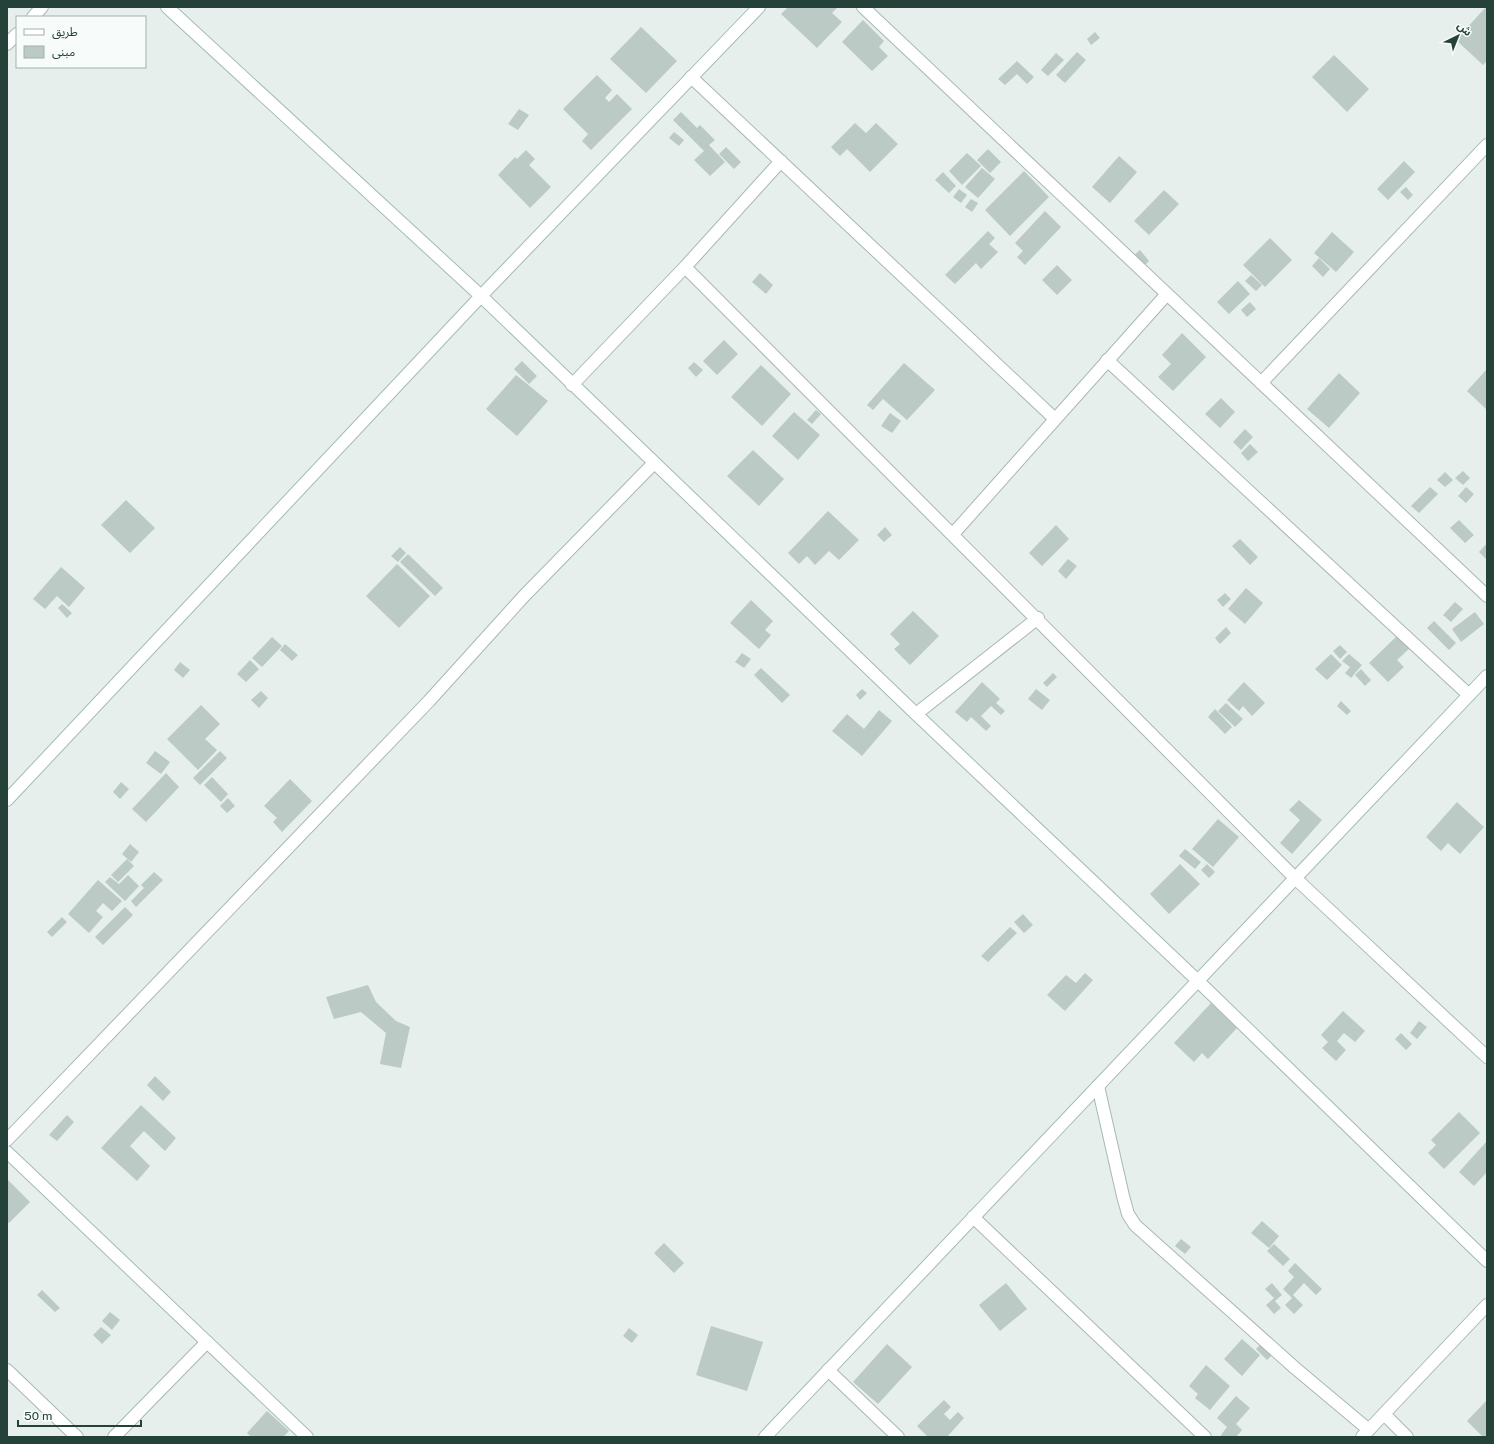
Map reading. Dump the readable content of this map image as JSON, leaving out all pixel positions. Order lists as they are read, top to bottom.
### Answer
{
  "legend": ["طريق", "مبنى"],
  "scale_bar": "50 m",
  "north": "top right"
}
